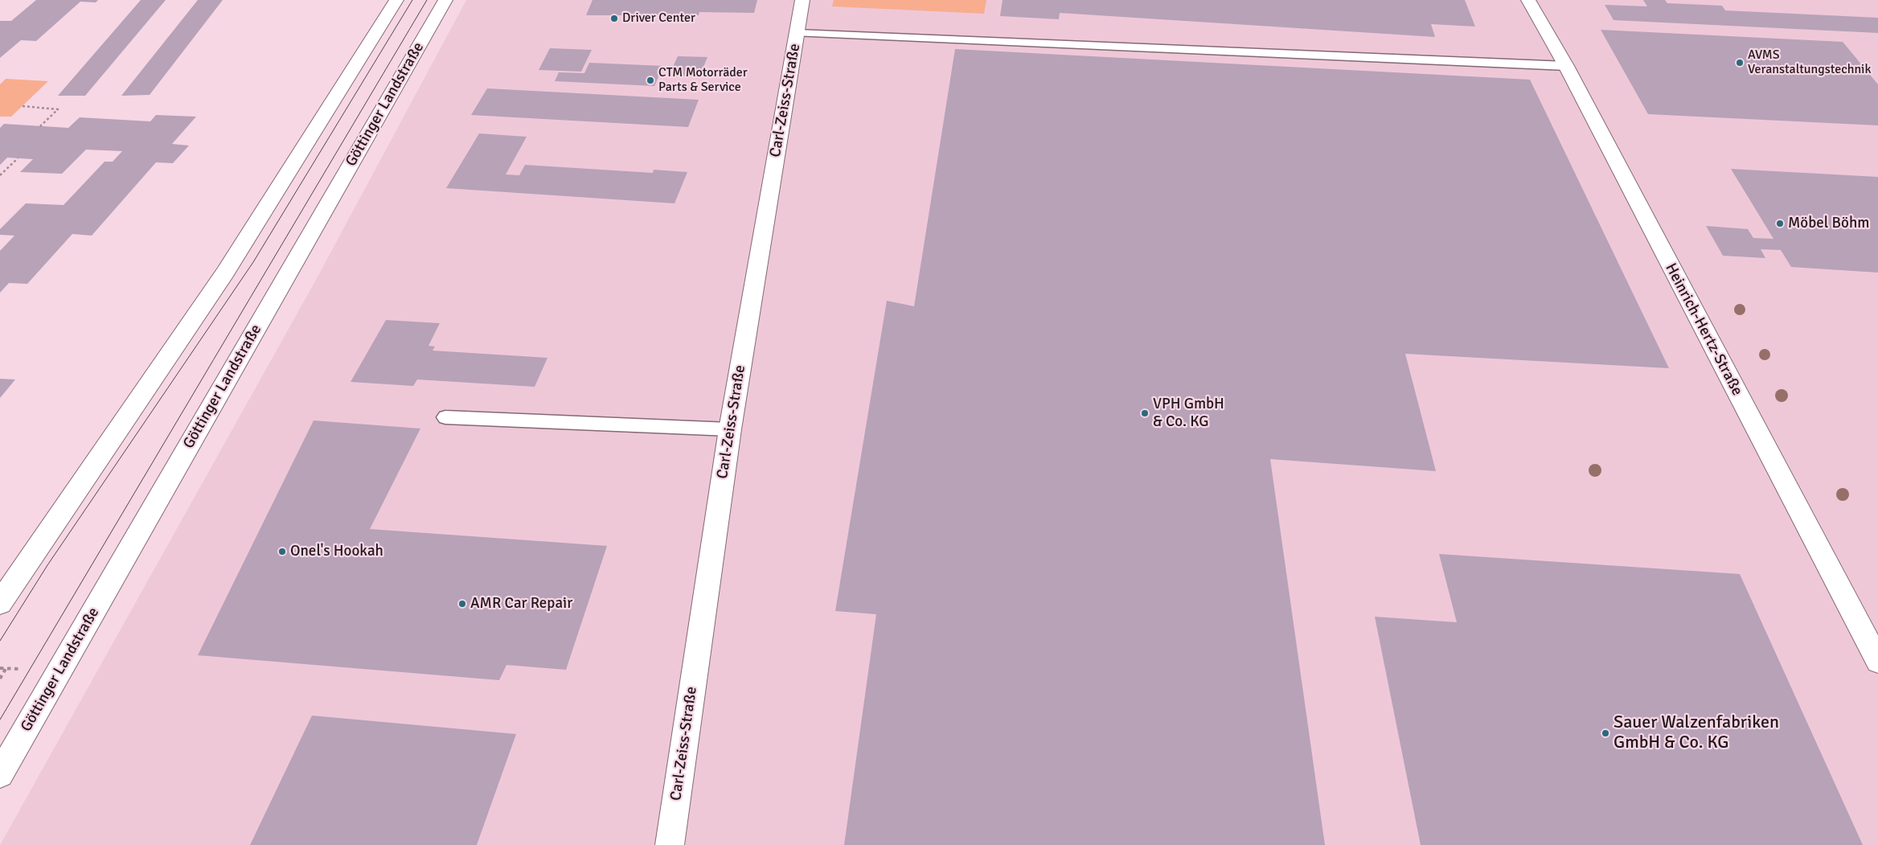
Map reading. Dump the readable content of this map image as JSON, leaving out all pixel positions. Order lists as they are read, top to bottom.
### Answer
{
  "streets": {
    "street": ["Carl-Zeiss-Straße", "Göttinger Landstraße", "Heinrich-Hertz-Straße"]
  },
  "places": [
    "Driver Center",
    "AVMS Veranstaltungstechnik",
    "CTM Motorräder Parts & Service",
    "Möbel Böhm",
    "VPH GmbH & Co. KG",
    "Onel's Hookah",
    "AMR Car Repair",
    "Sauer Walzenfabriken GmbH & Co. KG"
  ]
}
